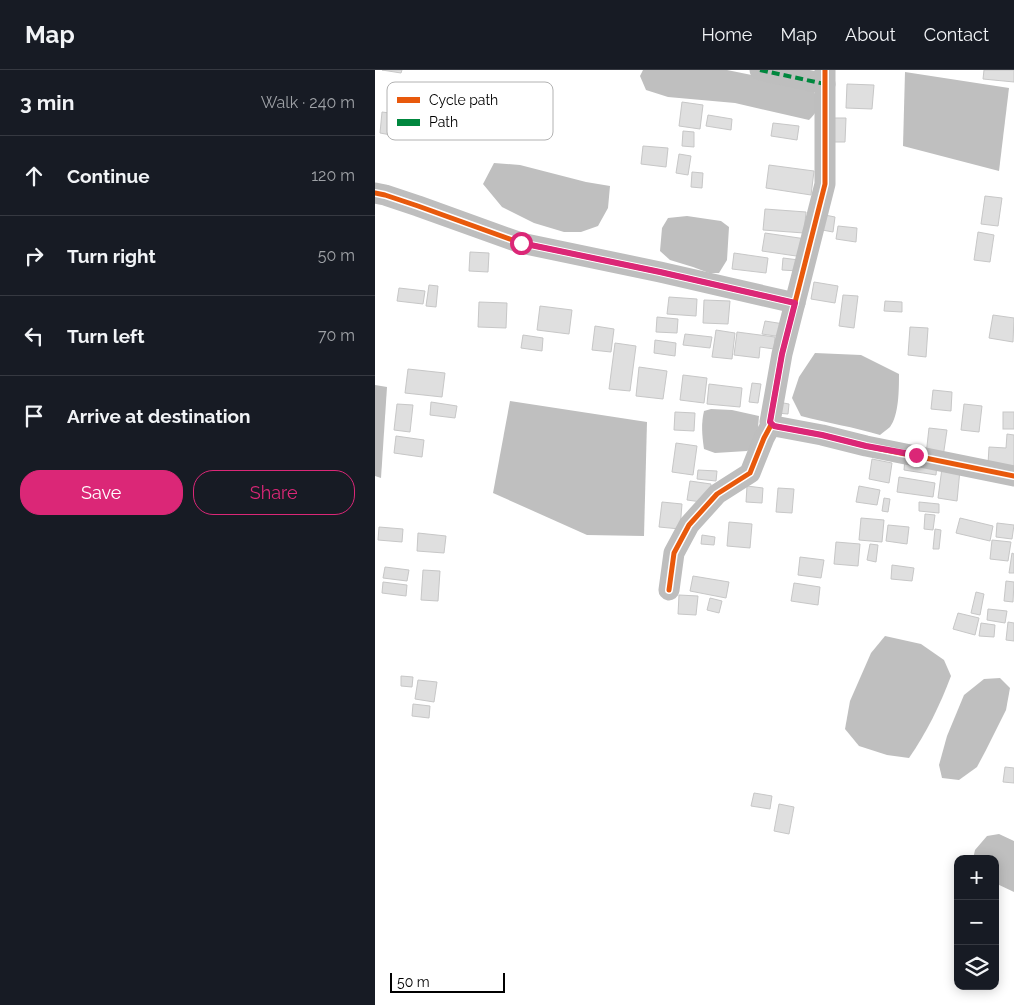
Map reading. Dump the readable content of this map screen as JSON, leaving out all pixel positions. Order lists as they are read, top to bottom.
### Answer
{
  "legend": ["Cycle path", "Path"],
  "scale_bar": "50 m",
  "page": {
    "header": "Map",
    "nav": [
      "Home",
      "Map",
      "About",
      "Contact"
    ],
    "heading": ["3 min", "Walk · 240 m"],
    "list": [
      ["Continue", "120 m"],
      ["Turn right", "50 m"],
      ["Turn left", "70 m"],
      "Arrive at destination"
    ],
    "buttons": ["Save", "Share"],
    "map_buttons": ["+", "−"],
    "scale": "50 m"
  }
}
